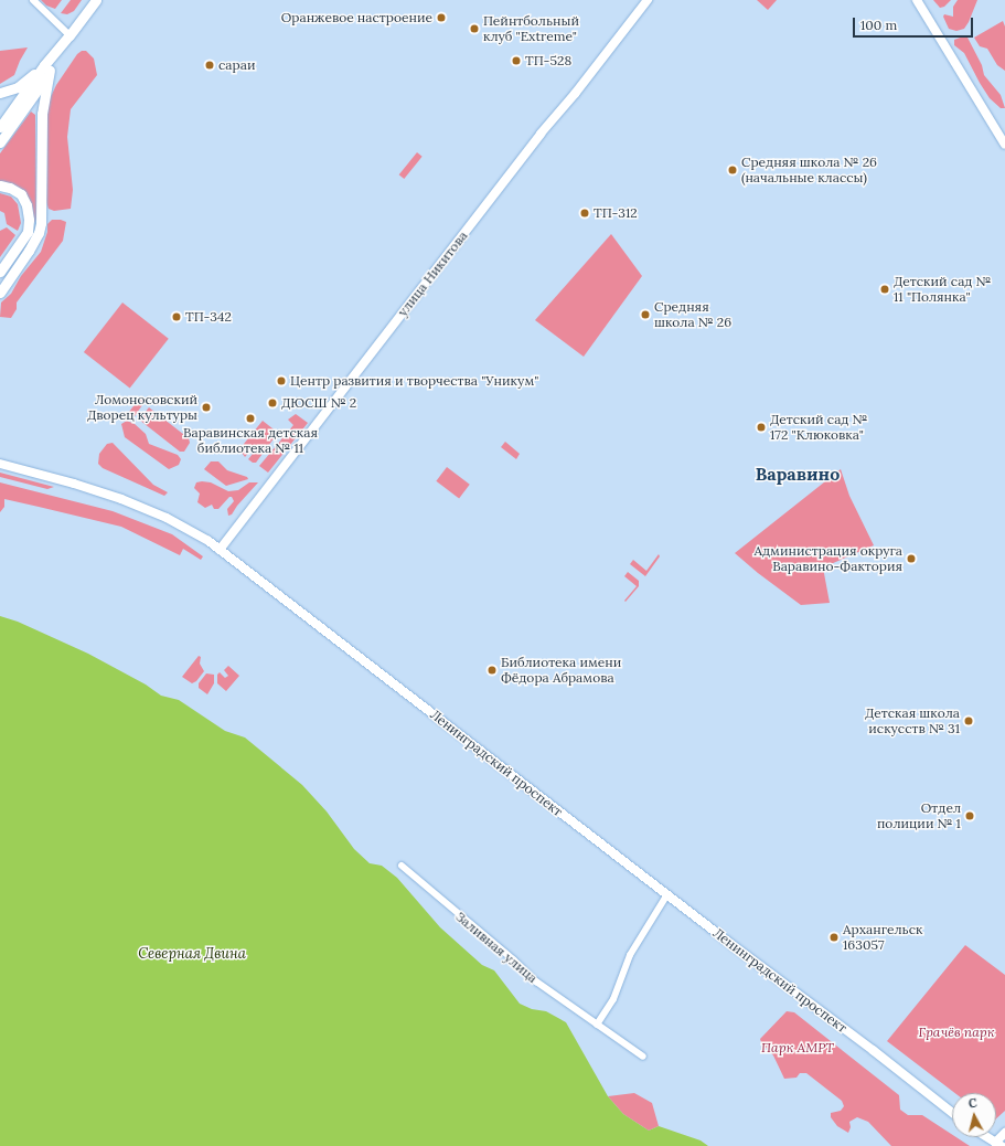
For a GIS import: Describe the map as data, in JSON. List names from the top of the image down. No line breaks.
{"streets":{"main road":["улица Никитова","Ленинградский проспект"],"street":["Заливная улица"]},"crossings":[["улица Никитова","Ленинградский проспект"]],"districts":["Варавино"],"water":["Северная Двина"],"parks":["Грачёв парк","Парк АМРТ"],"places":["Оранжевое настроение","Пейнтбольный клуб \"Extreme\"","ТП-528","сараи","Средняя школа № 26 (начальные классы)","ТП-312","Детский сад № 11 \"Полянка\"","Средняя школа № 26","ТП-342","Центр развития и творчества \"Уникум\"","ДЮСШ № 2","Ломоносовский Дворец культуры","Варавинская детская библиотека № 11","Детский сад № 172 \"Клюковка\"","Администрация округа Варавино-Фактория","Библиотека имени Фёдора Абрамова","Детская школа искусств № 31","Отдел полиции № 1","Архангельск 163057"],"scale_bar":"100 m","north":"top"}
